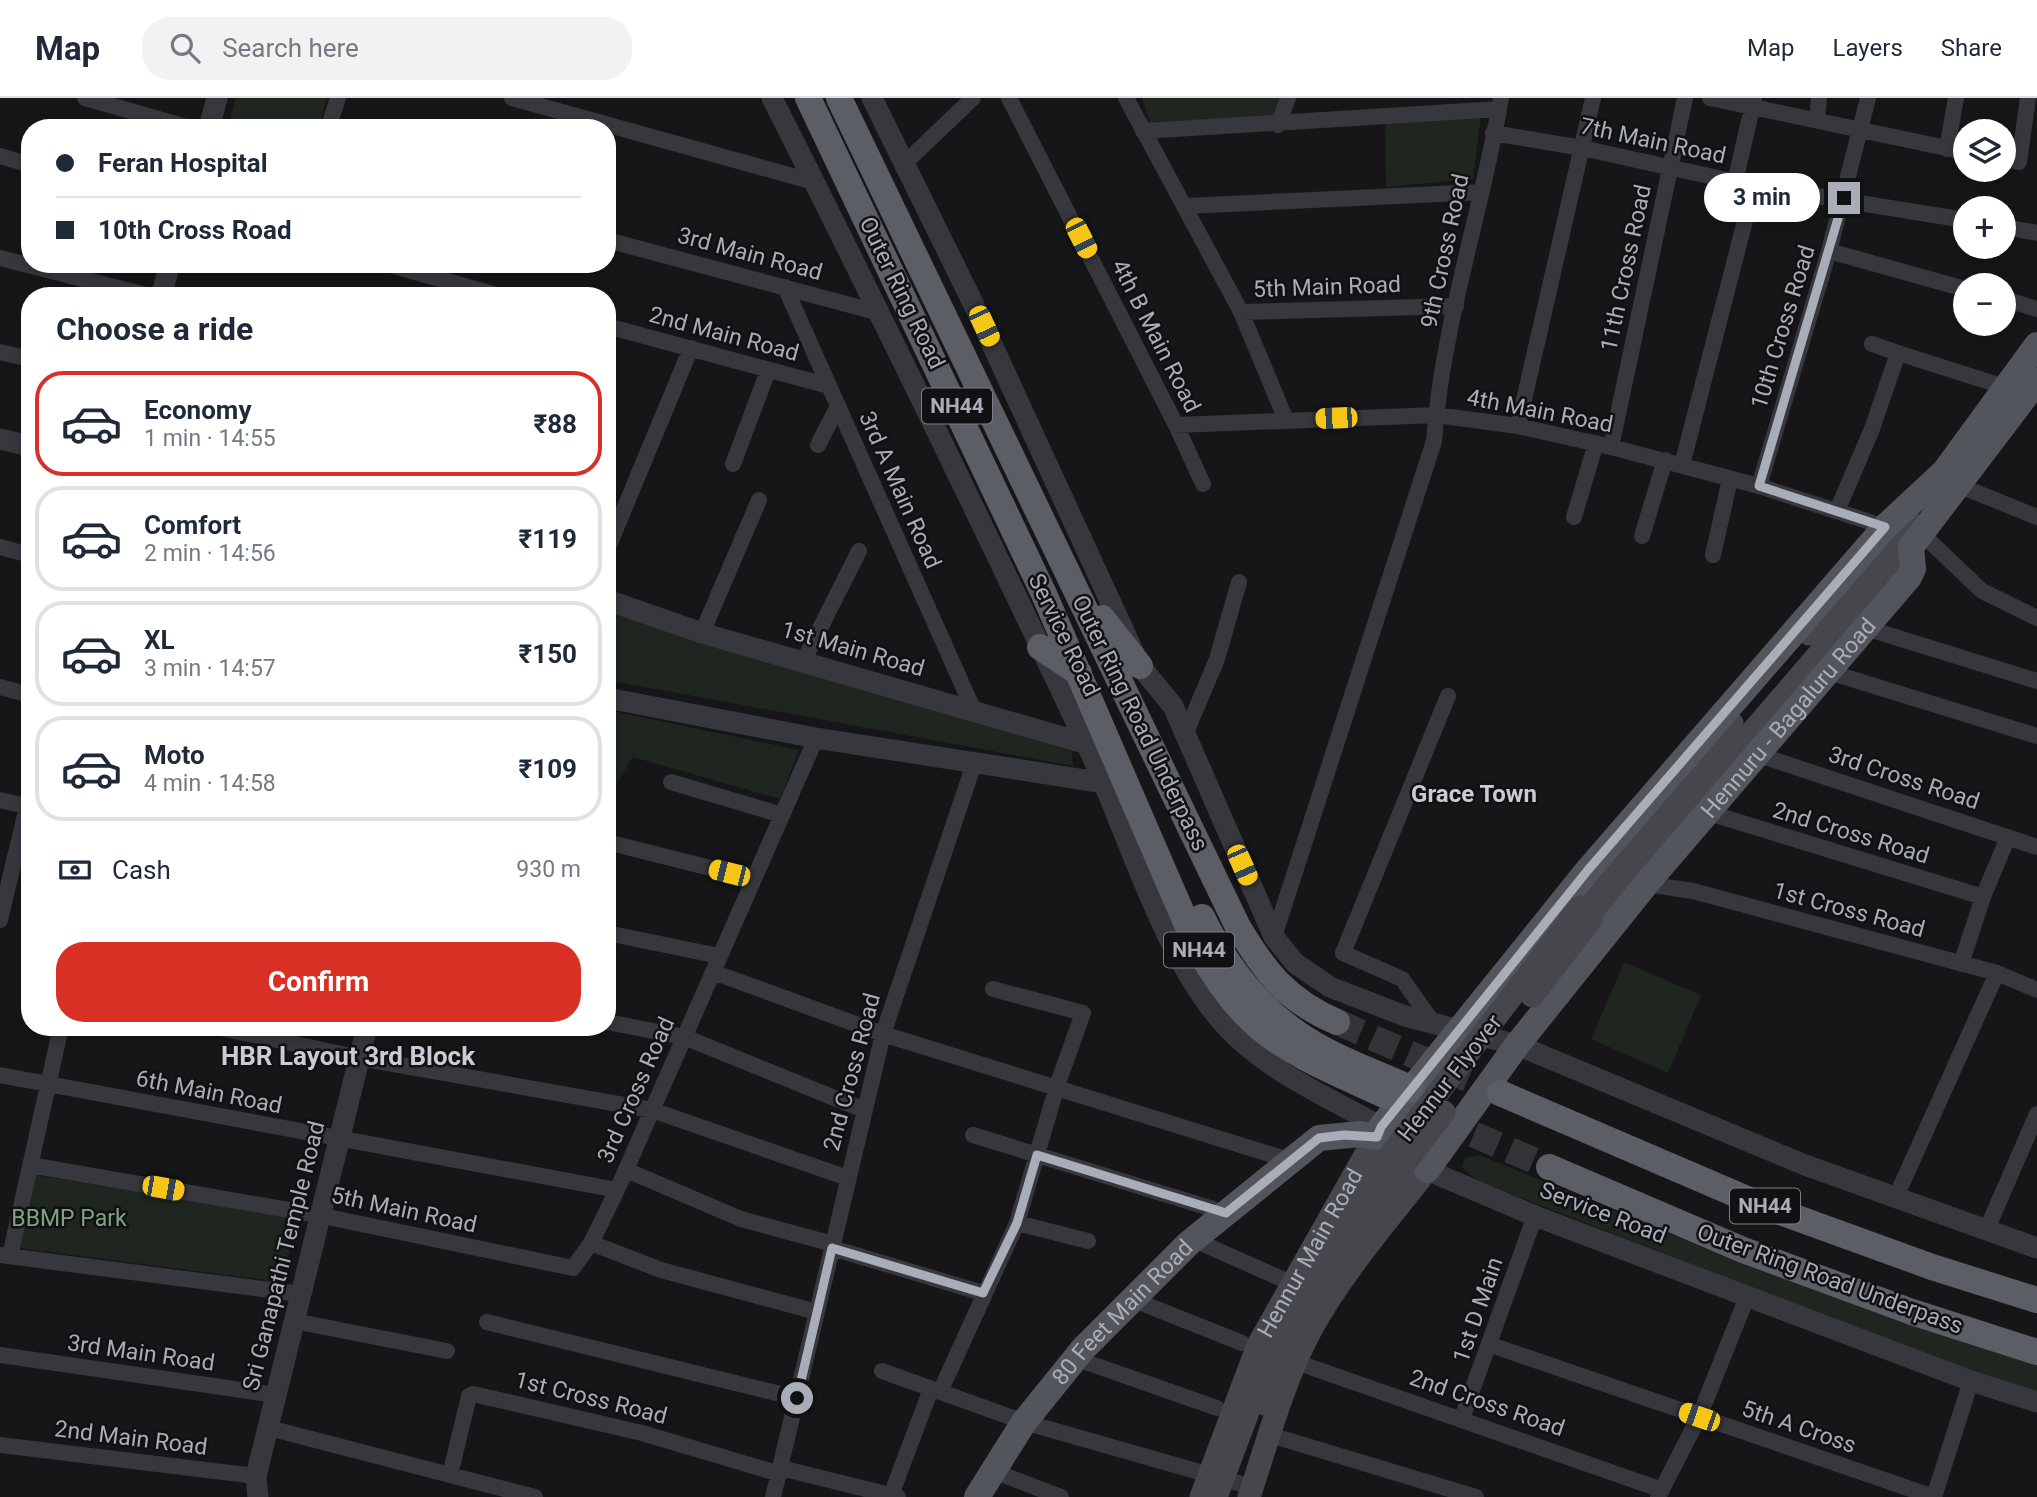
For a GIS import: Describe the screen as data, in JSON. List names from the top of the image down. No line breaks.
{"streets":{"highway":["Outer Ring Road","NH44","Outer Ring Road Underpass"],"main road":["Hennuru - Bagaluru Road","Hennur Flyover","Hennur Main Road","80 Feet Main Road"],"street":["7th Main Road","9th Cross Road","3rd Main Road","11th Cross Road","5th Main Road","10th Cross Road","2nd Main Road","4th B Main Road","4th Main Road","3rd A Main Road","Service Road","1st Main Road","3rd Cross Road","2nd Cross Road","1st Cross Road","6th Main Road","Sri Ganapathi Temple Road","1st D Main","5th A Cross"]},"crossings":[["7th Main Road","9th Cross Road"],["7th Main Road","11th Cross Road"],["7th Main Road","10th Cross Road"],["9th Cross Road","5th Main Road"],["9th Cross Road","4th Main Road"],["3rd Main Road","3rd A Main Road"],["3rd Main Road","Service Road"],["3rd Main Road","Sri Ganapathi Temple Road"],["11th Cross Road","4th Main Road"],["5th Main Road","3rd Cross Road"],["5th Main Road","Sri Ganapathi Temple Road"],["Outer Ring Road","Outer Ring Road Underpass"],["10th Cross Road","4th Main Road"],["2nd Main Road","3rd A Main Road"],["2nd Main Road","Sri Ganapathi Temple Road"],["4th B Main Road","4th Main Road"],["3rd A Main Road","1st Main Road"],["Service Road","1st Main Road"],["Service Road","Hennur Main Road"],["Service Road","1st D Main"],["Service Road","80 Feet Main Road"],["Hennuru - Bagaluru Road","3rd Cross Road"],["Hennuru - Bagaluru Road","2nd Cross Road"],["Hennuru - Bagaluru Road","1st Cross Road"],["Hennuru - Bagaluru Road","Hennur Flyover"],["Hennuru - Bagaluru Road","Hennur Main Road"],["3rd Cross Road","6th Main Road"],["2nd Cross Road","1st Cross Road"],["2nd Cross Road","Hennur Main Road"],["2nd Cross Road","1st D Main"],["Hennur Flyover","Hennur Main Road"],["6th Main Road","Sri Ganapathi Temple Road"],["Hennur Main Road","80 Feet Main Road"],["1st D Main","5th A Cross"]],"districts":["Grace Town","HBR Layout 3rd Block"],"parks":["BBMP Park"],"page":{"header":"Map","search":"Search here","nav":["Map","Layers","Share"],"map_buttons":["+","−"],"banner":["Feran Hospital","10th Cross Road"],"bubble":"3 min","heading":"Choose a ride","list":[{"name":"Economy","note":"1 min · 14:55","value":"₹88"},{"name":"Comfort","note":"2 min · 14:56","value":"₹119"},{"name":"XL","note":"3 min · 14:57","value":"₹150"},{"name":"Moto","note":"4 min · 14:58","value":"₹109"}],"pay":["Cash","930 m"],"buttons":"Confirm"}}
